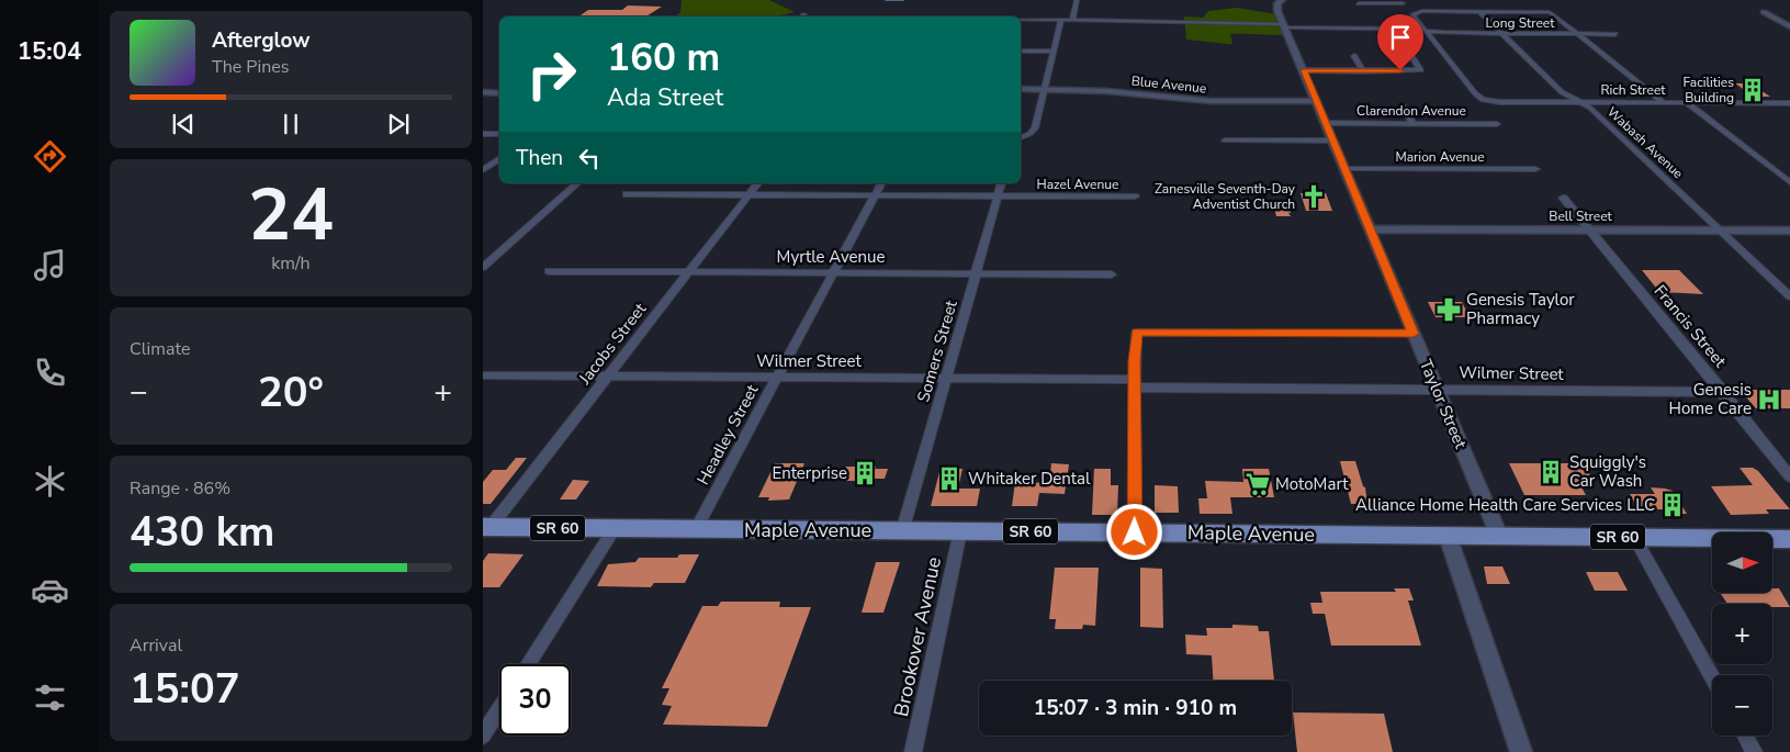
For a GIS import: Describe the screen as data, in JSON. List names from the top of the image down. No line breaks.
{"streets":{"main road":["SR 60","Maple Avenue"],"street":["Long Street","Blue Avenue","Rich Street","Clarendon Avenue","Wabash Avenue","Marion Avenue","Hazel Avenue","Bell Street","Myrtle Avenue","Francis Street","Jacobs Street","Somers Street","Wilmer Street","Taylor Street","Headley Street","Brookover Avenue"]},"crossings":[["Long Street","Rich Street"],["Long Street","Wabash Avenue"],["Long Street","Taylor Street"],["Blue Avenue","Taylor Street"],["Rich Street","Wabash Avenue"],["Clarendon Avenue","Taylor Street"],["Wabash Avenue","Bell Street"],["Marion Avenue","Taylor Street"],["Hazel Avenue","Jacobs Street"],["Hazel Avenue","Somers Street"],["Hazel Avenue","Headley Street"],["Bell Street","Francis Street"],["Bell Street","Taylor Street"],["Myrtle Avenue","Jacobs Street"],["Myrtle Avenue","Somers Street"],["Myrtle Avenue","Headley Street"],["Francis Street","Wilmer Street"],["Jacobs Street","Wilmer Street"],["Jacobs Street","Maple Avenue"],["Somers Street","Wilmer Street"],["Somers Street","Maple Avenue"],["Wilmer Street","Taylor Street"],["Wilmer Street","Headley Street"],["Taylor Street","Maple Avenue"],["Headley Street","Maple Avenue"],["Maple Avenue","Brookover Avenue"]],"places":{"building":["Facilities Building","Squiggly's Car Wash","Enterprise","Whitaker Dental","Alliance Home Health Care Services LLC"],"church":["Zanesville Seventh-Day Adventist Church"],"pharmacy":["Genesis Taylor Pharmacy"],"hospital":["Genesis Home Care"],"supermarket":["MotoMart"]},"north":"right","page":{"tabs":"15:04","turn":["160 m","Ada Street"],"song":["Afterglow","The Pines"],"then":"Then","tile":[["24","km/h"],"Climate",["Range · 86%","430 km"],["Arrival","15:07"]],"heat":["−","20°","+"],"map_buttons":["+","−"],"limit":"30","trip":"15:07 · 3 min · 910 m"}}
